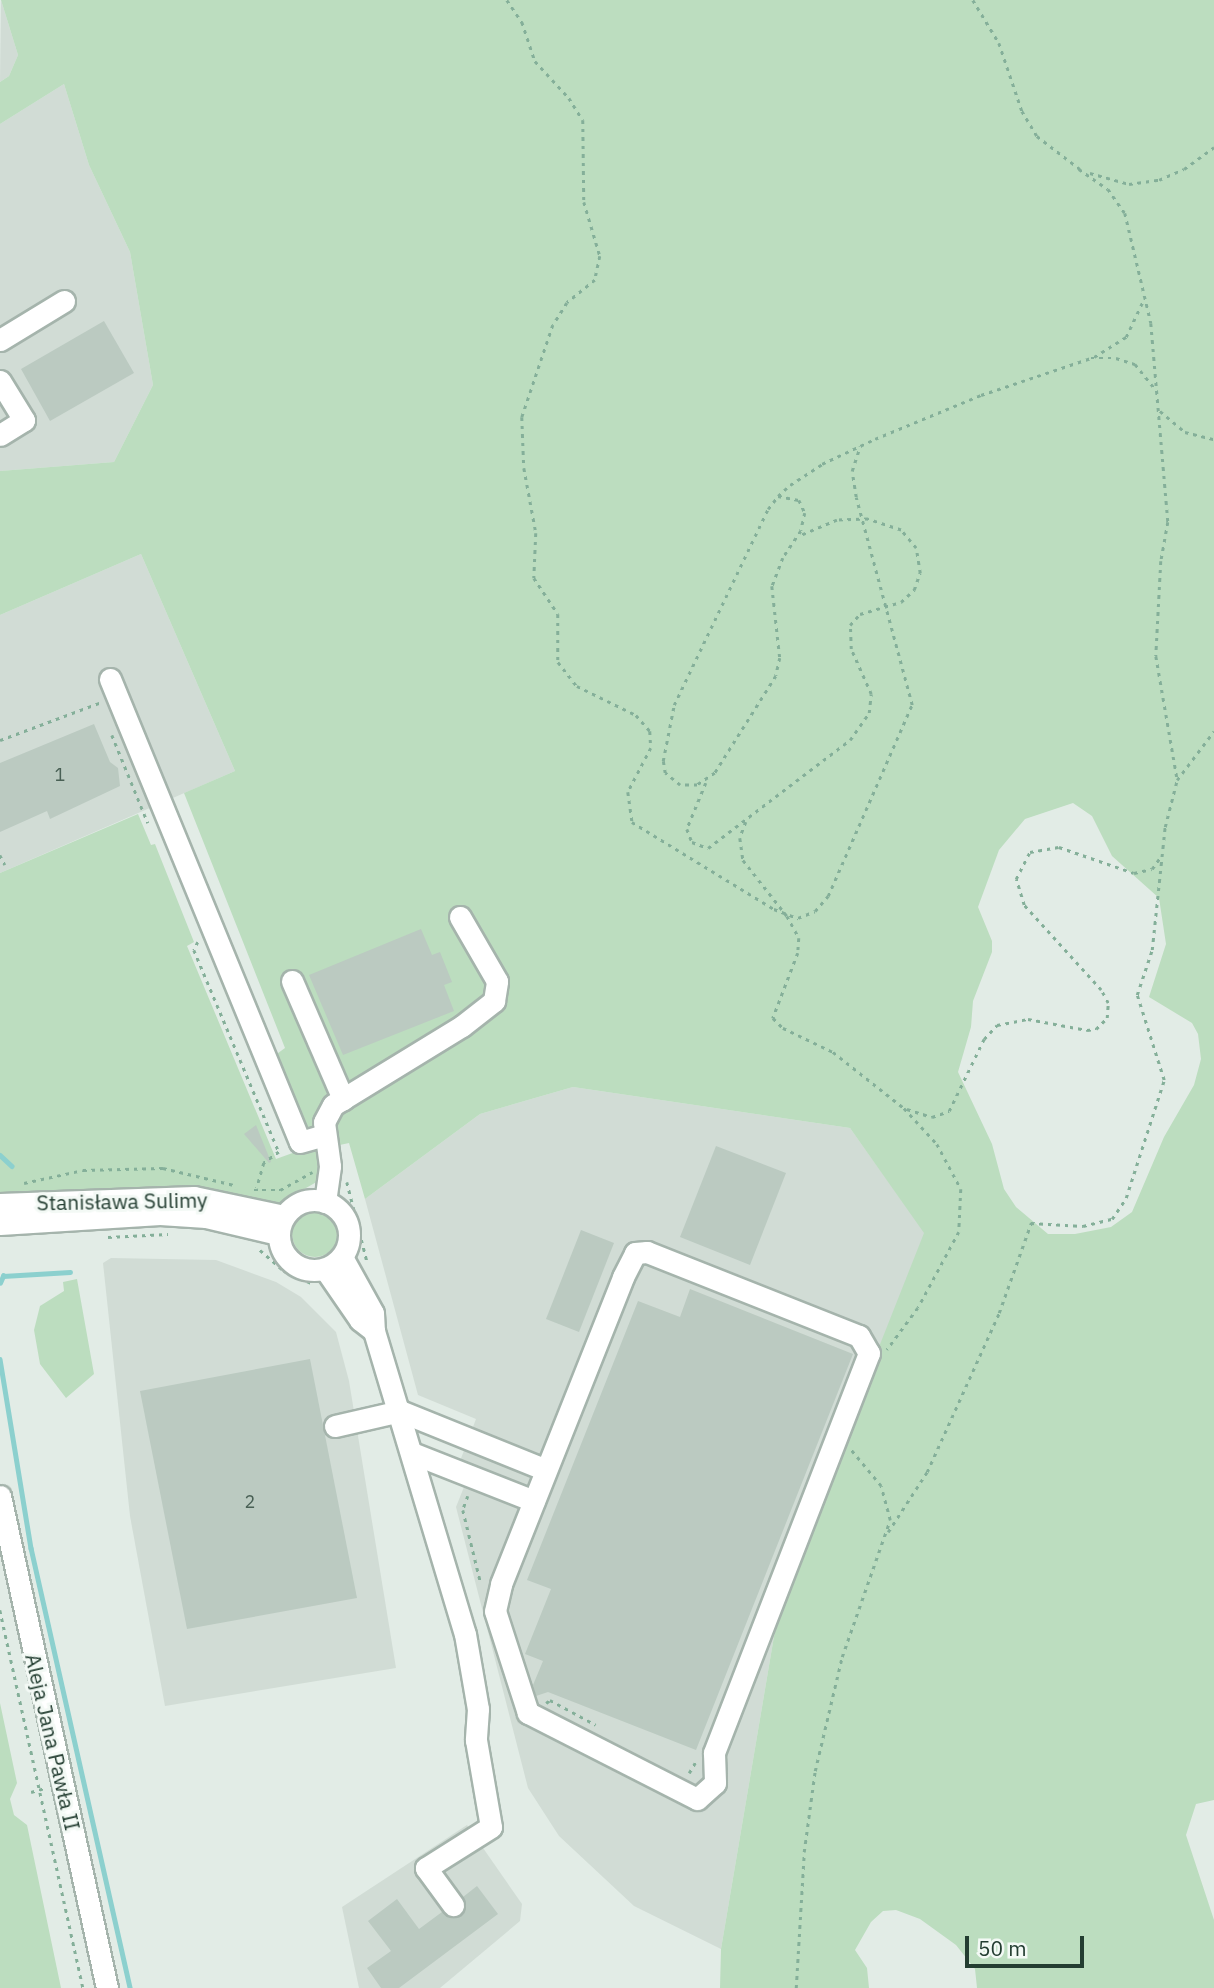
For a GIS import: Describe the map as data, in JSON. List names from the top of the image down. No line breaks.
{"streets":{"street":["Stanisława Sulimy","Aleja Jana Pawła II"]},"house_numbers":["1","2"],"scale_bar":"50 m"}
